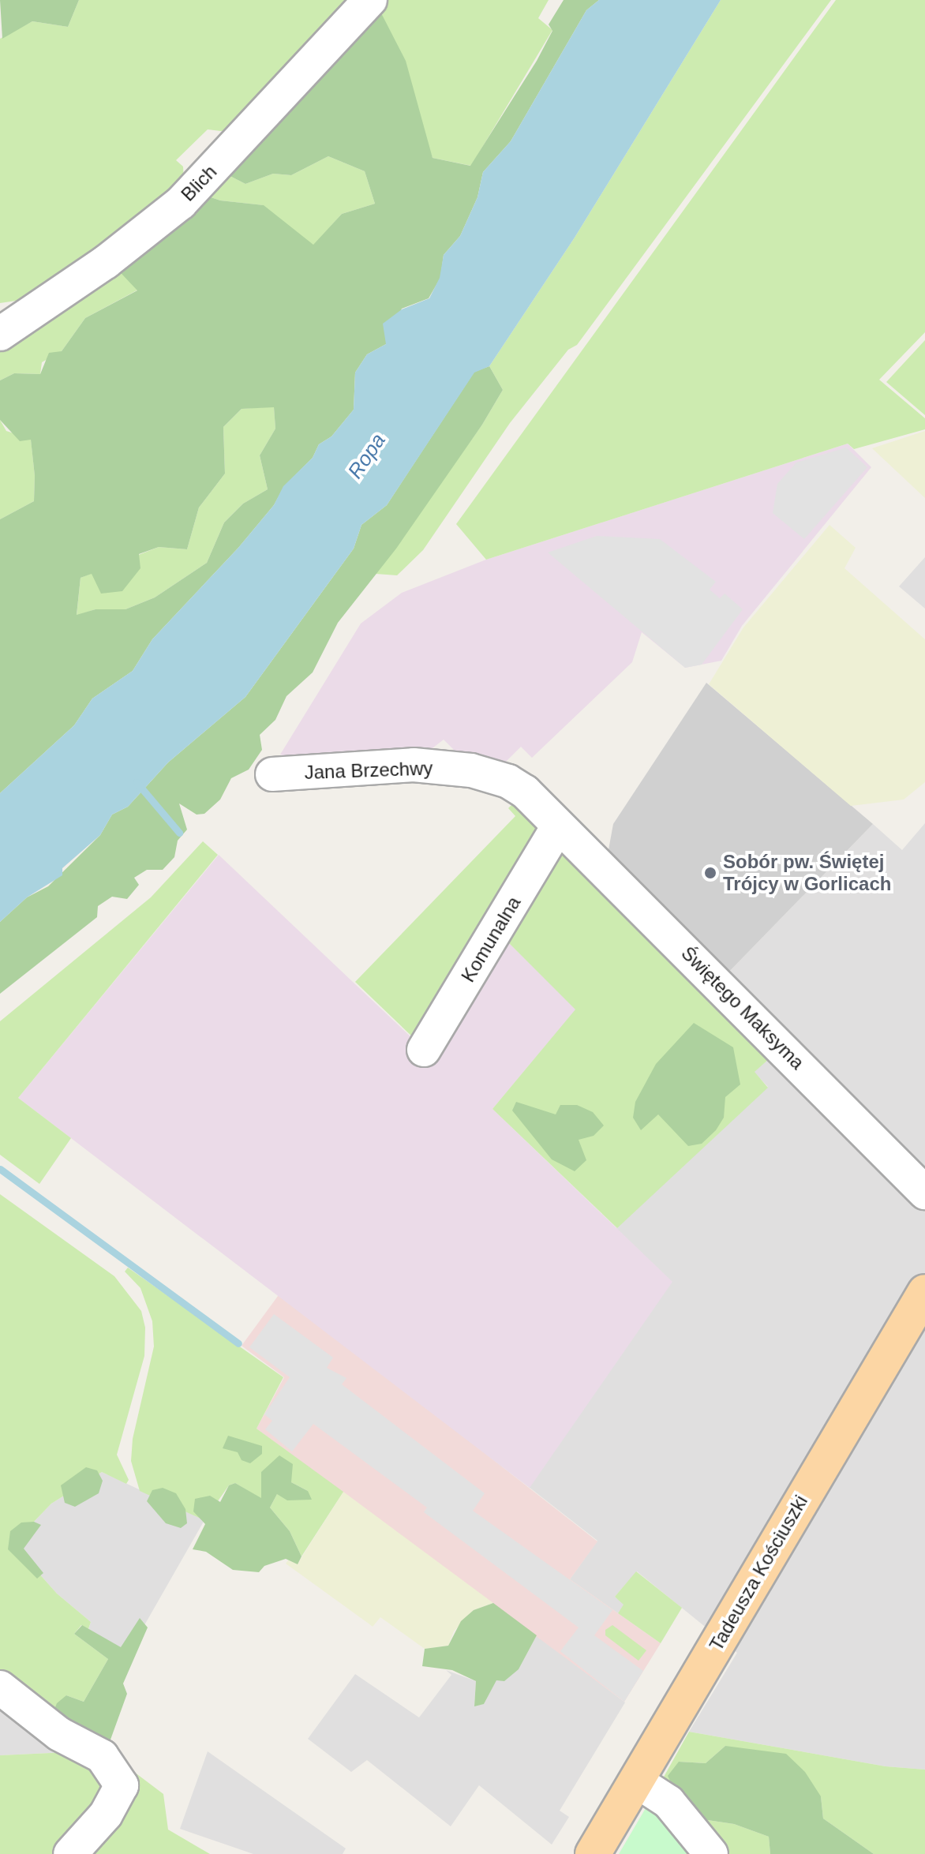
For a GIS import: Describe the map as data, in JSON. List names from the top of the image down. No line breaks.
{"streets":{"main road":["Tadeusza Kościuszki"],"street":["Blich","Jana Brzechwy","Komunalna","Świętego Maksyma"]},"crossings":[["Jana Brzechwy","Komunalna"],["Jana Brzechwy","Świętego Maksyma"],["Komunalna","Świętego Maksyma"]],"water":["Ropa"],"places":["Sobór pw. Świętej Trójcy w Gorlicach"]}
